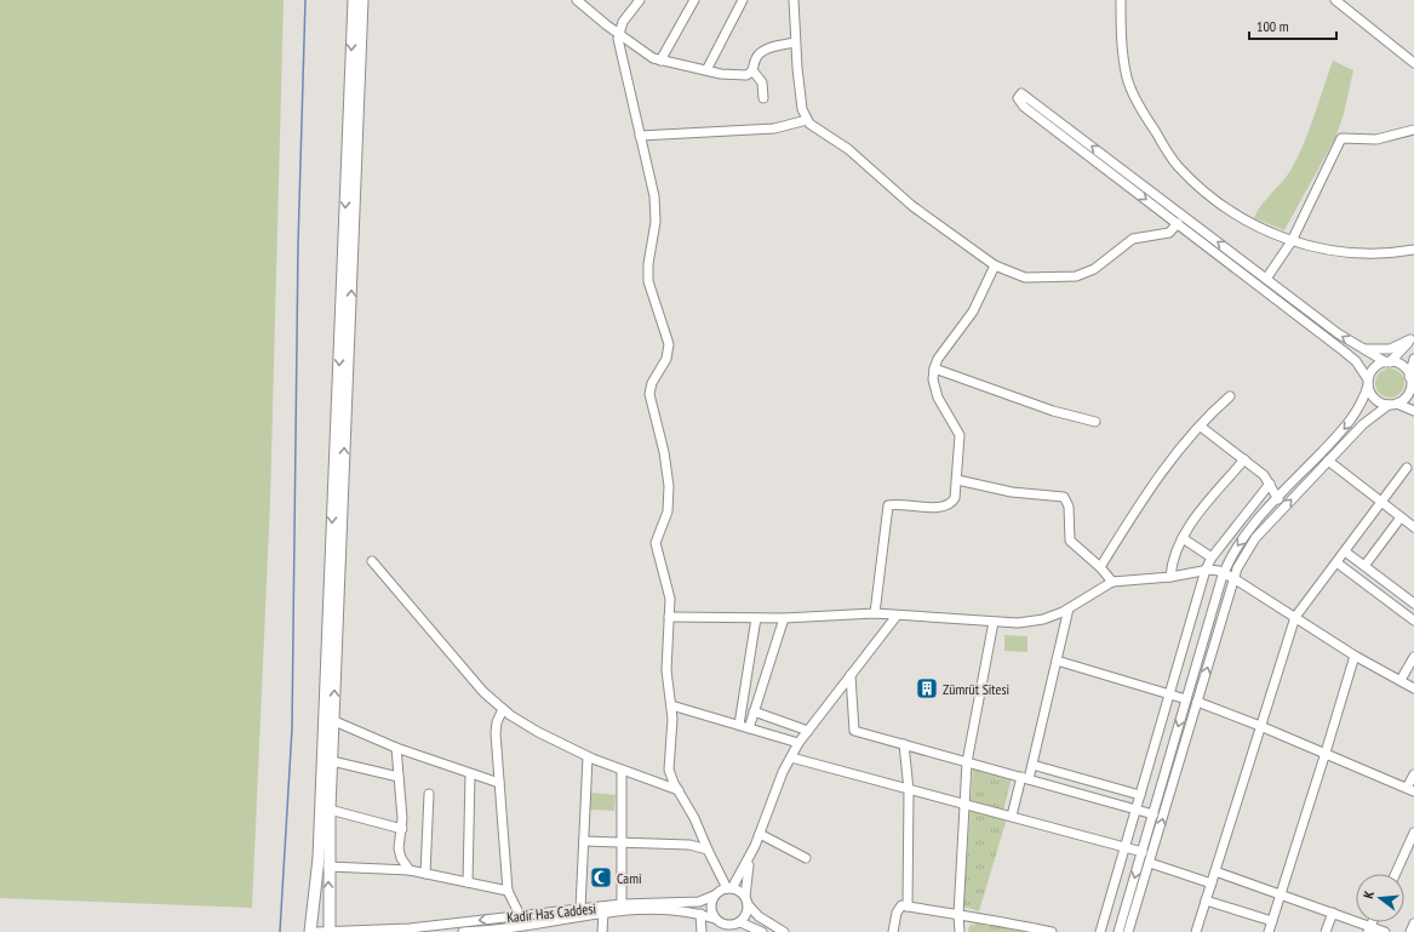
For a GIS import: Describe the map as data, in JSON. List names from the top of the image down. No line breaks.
{"streets":{"street":["Kadir Has Caddesi"]},"places":{"building":["Zümrüt Sitesi"],"mosque":["Cami"]},"scale_bar":"100 m","north":"left"}
